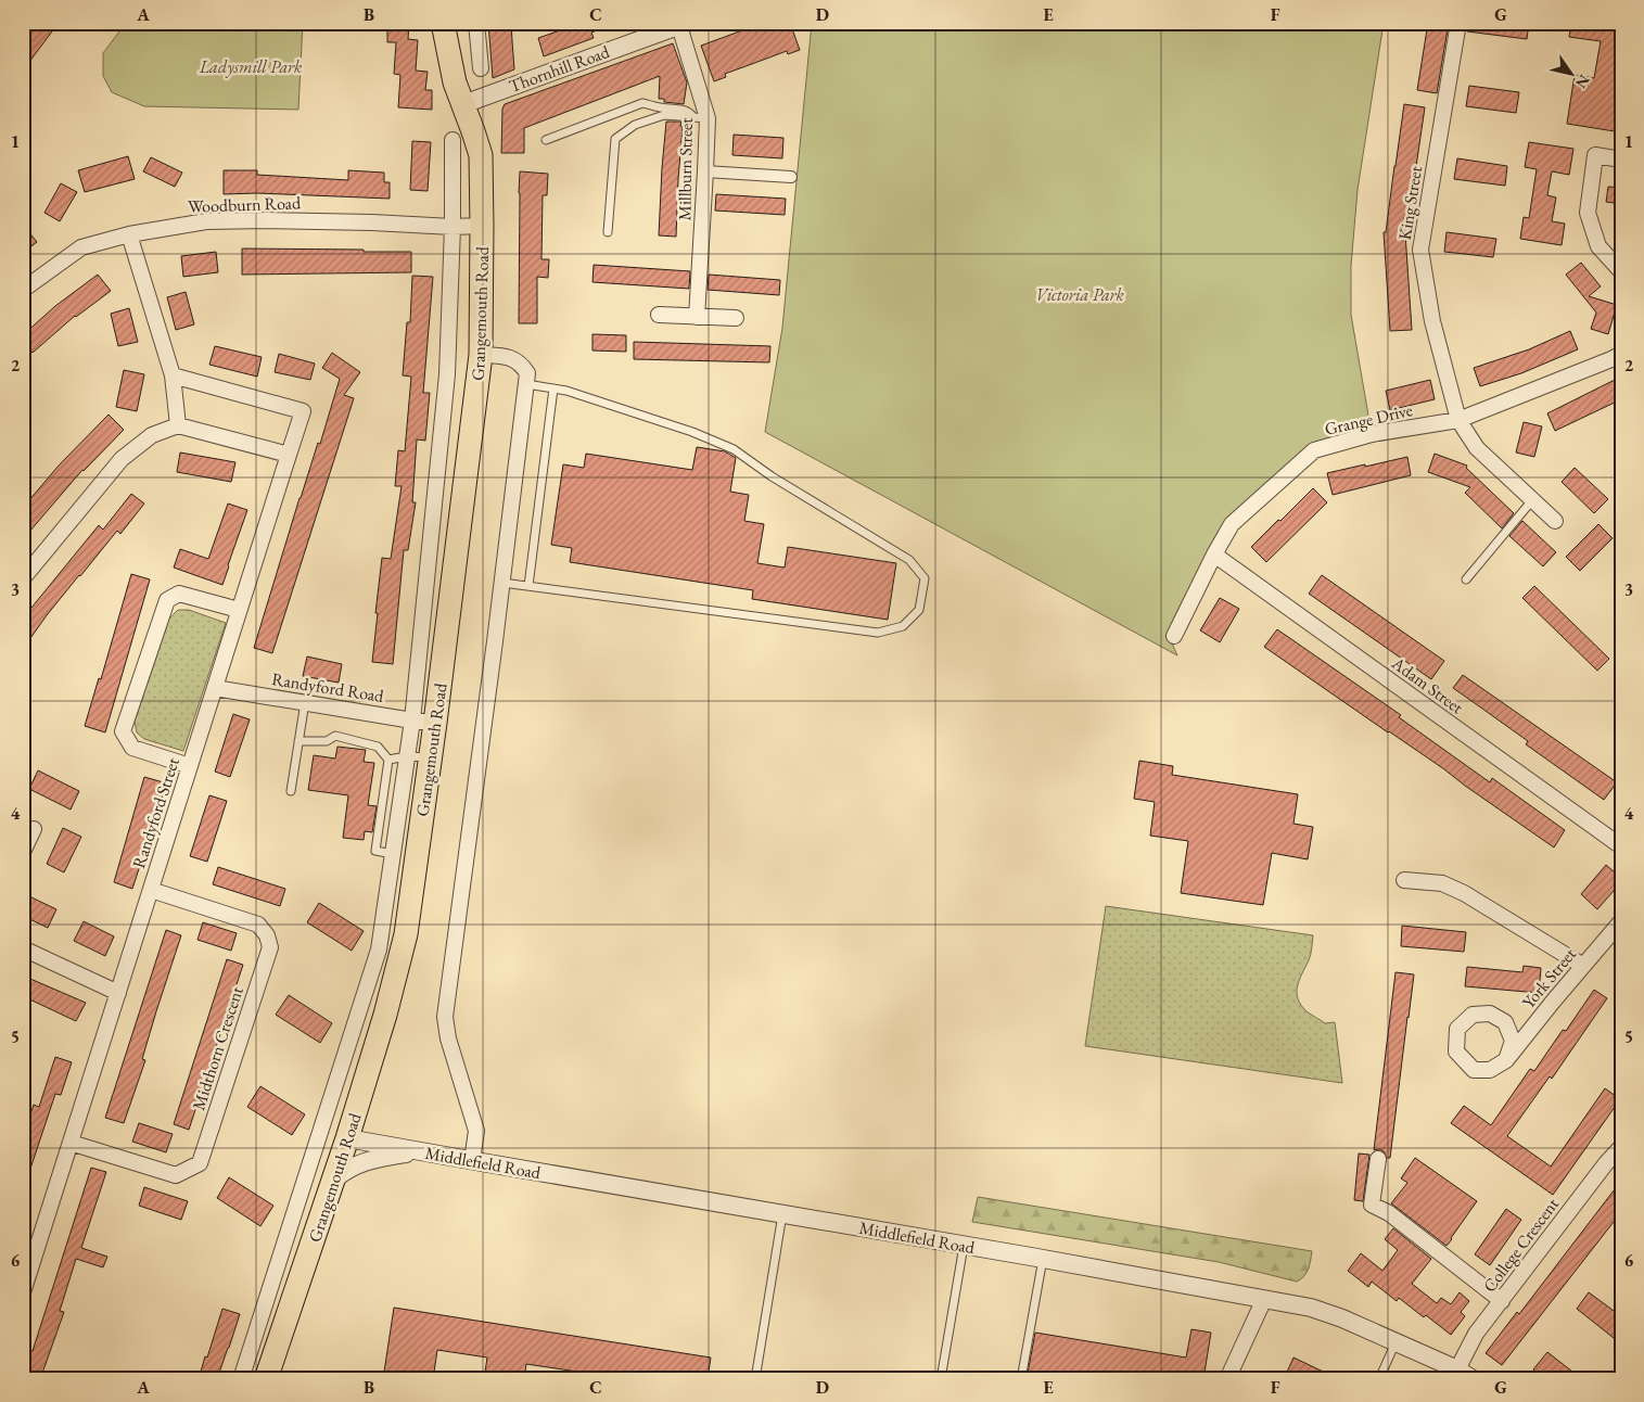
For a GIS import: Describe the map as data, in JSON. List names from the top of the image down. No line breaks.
{"streets":{"main road":["Grangemouth Road"],"street":["Thornhill Road","Millburn Street","King Street","Woodburn Road","Grange Drive","Adam Street","Randyford Road","Randyford Street","York Street","Midthorn Crescent","Middlefield Road","College Crescent"]},"crossings":[["Thornhill Road","Millburn Street"],["Thornhill Road","Grangemouth Road"],["King Street","Grange Drive"],["Woodburn Road","Grangemouth Road"],["Grangemouth Road","Randyford Road"],["Grangemouth Road","Middlefield Road"],["Grange Drive","Adam Street"],["Randyford Road","Randyford Street"],["Randyford Street","Midthorn Crescent"],["Middlefield Road","College Crescent"]],"parks":["Ladysmill Park","Victoria Park"],"north":"bottom right","grid":{"columns":["A","B","C","D","E","F","G"],"rows":["1","2","3","4","5","6"]}}
